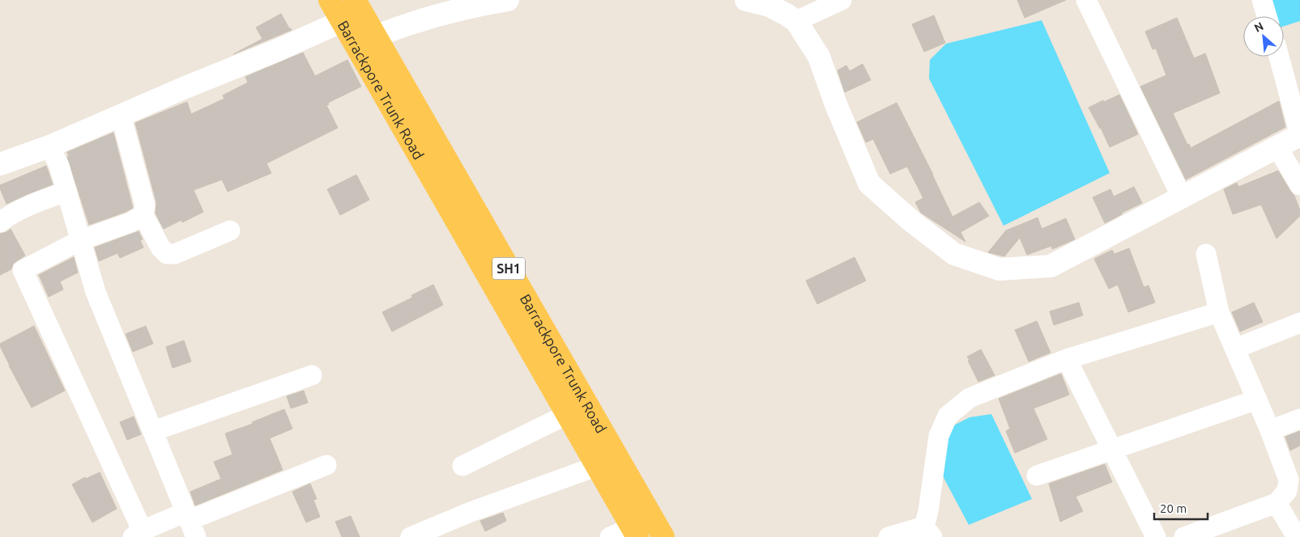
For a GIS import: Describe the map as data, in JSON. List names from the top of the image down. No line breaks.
{"streets":{"main road":["Barrackpore Trunk Road","SH1"]},"scale_bar":"20 m","north":"top left"}
